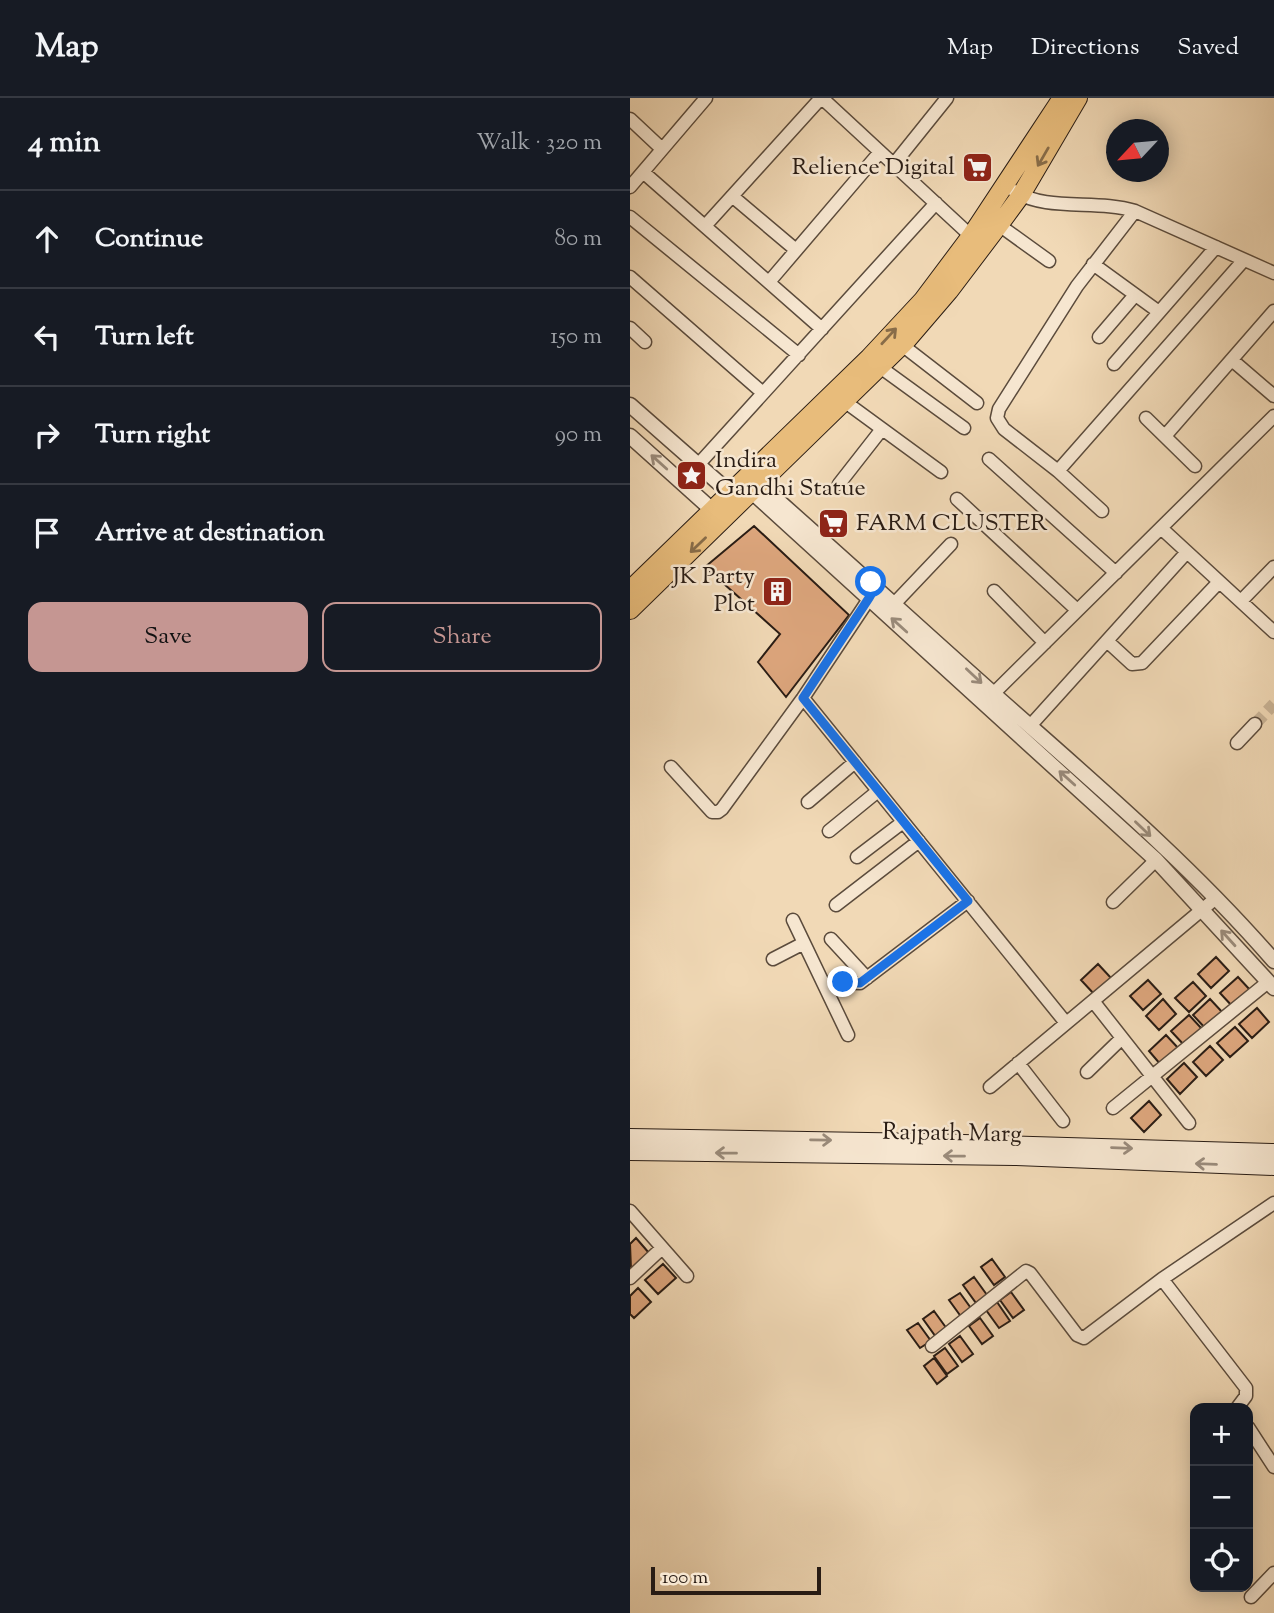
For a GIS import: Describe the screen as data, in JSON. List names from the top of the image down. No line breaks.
{"streets":{"main road":["Rajpath Marg"]},"places":{"supermarket":["Relience Digital","FARM CLUSTER"],"place":["Indira Gandhi Statue"],"building":["JK Party Plot"]},"scale_bar":"100 m","north":"bottom left","page":{"header":"Map","nav":["Map","Directions","Saved"],"heading":["4 min","Walk · 320 m"],"list":[["Continue","80 m"],["Turn left","150 m"],["Turn right","90 m"],"Arrive at destination"],"buttons":["Save","Share"],"map_buttons":["+","−"],"scale":"100 m"}}
